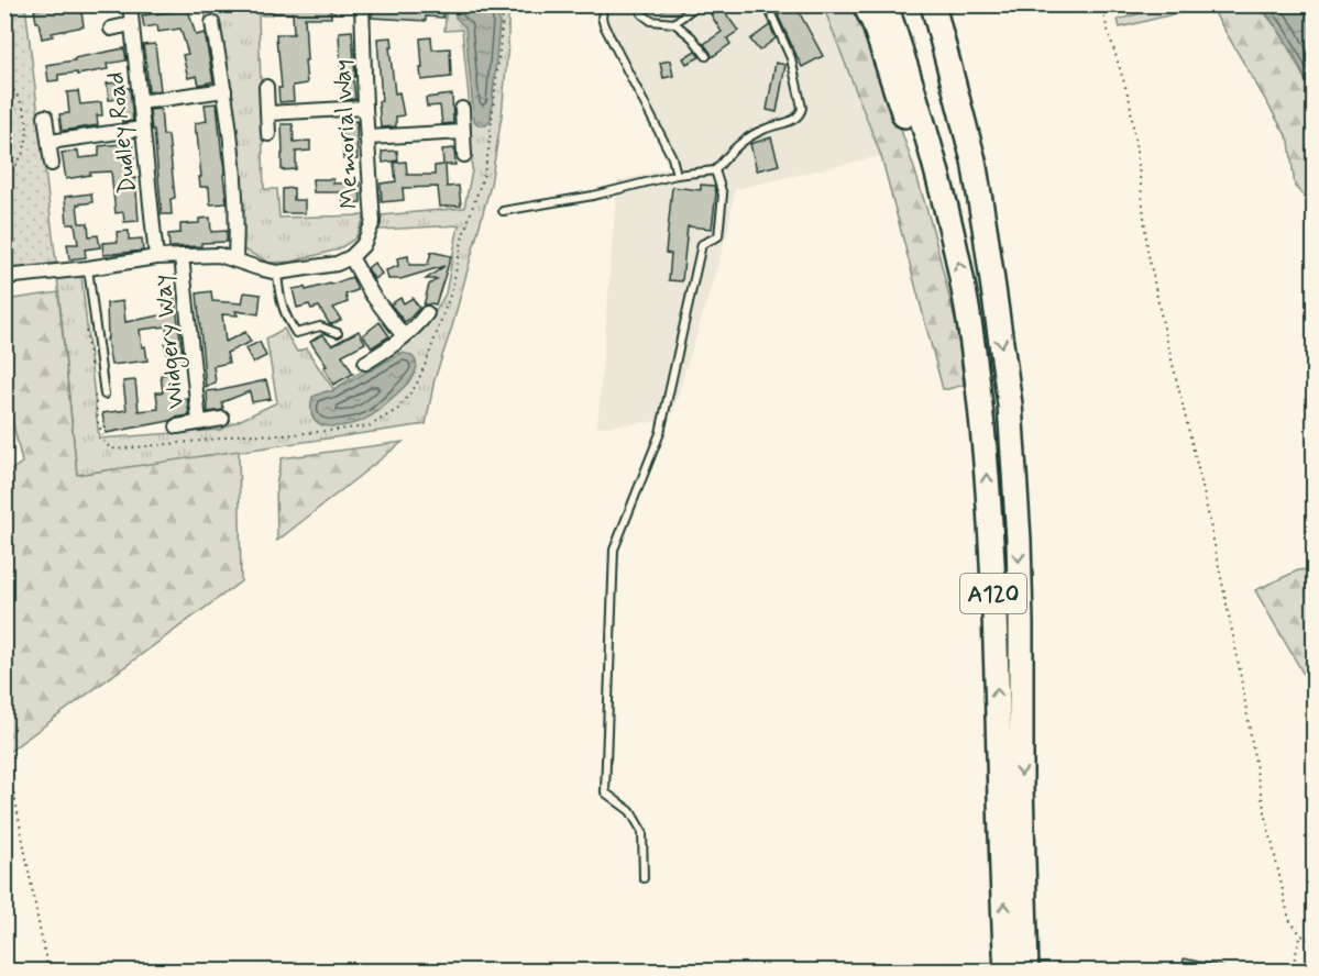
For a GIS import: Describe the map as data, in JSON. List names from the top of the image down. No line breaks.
{"streets":{"highway":["A120"],"street":["Dudley Road","Memorial Way","Widgery Way"]}}
